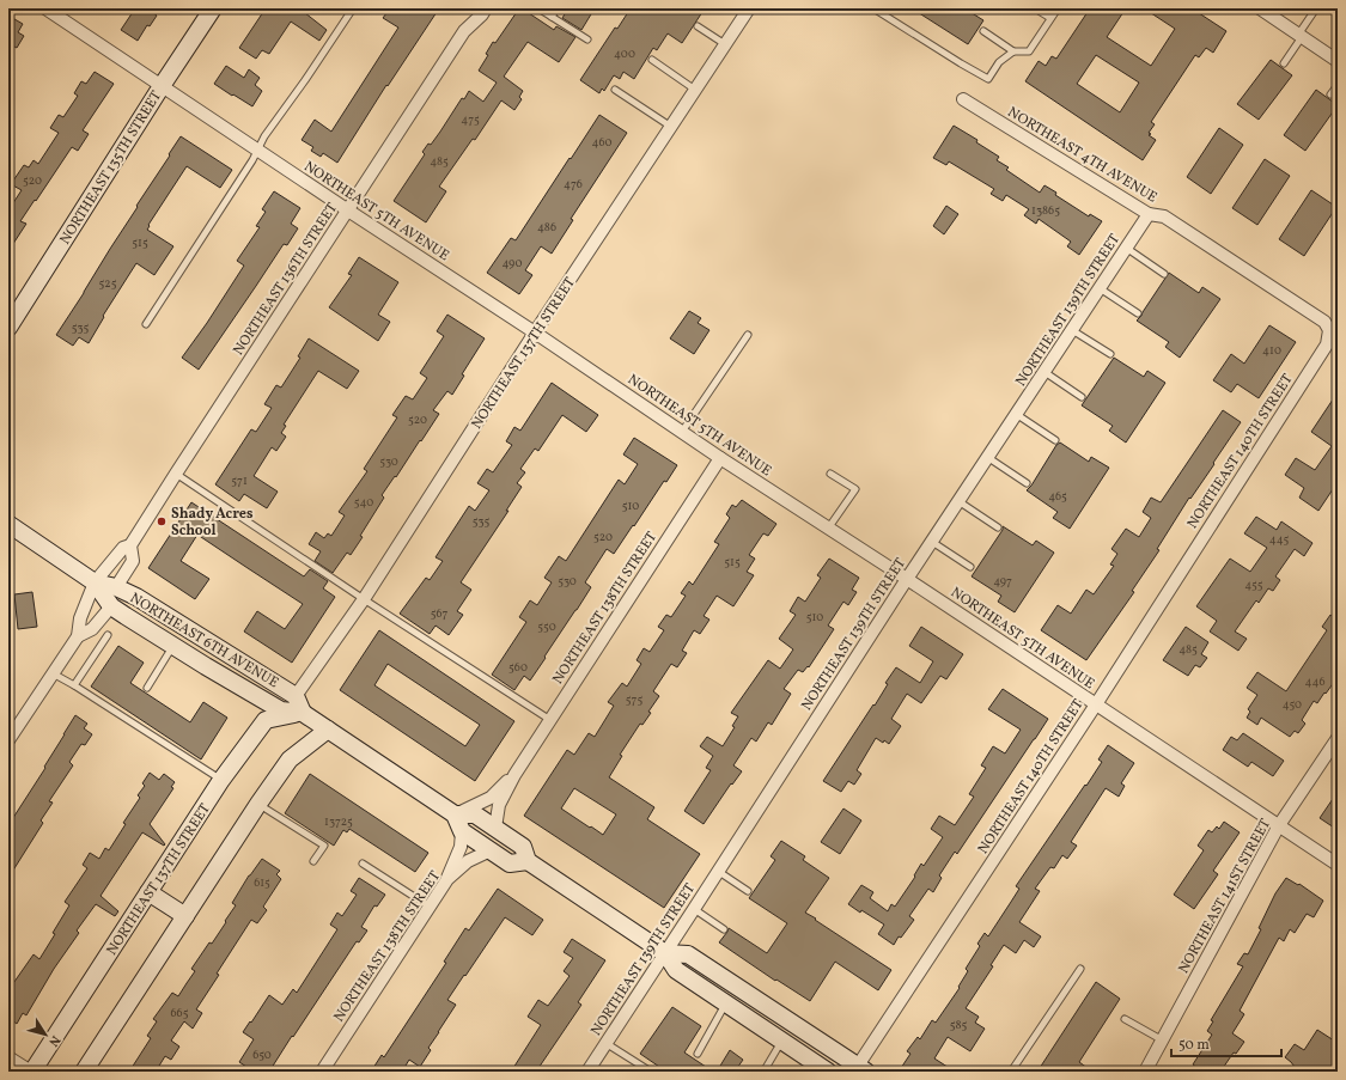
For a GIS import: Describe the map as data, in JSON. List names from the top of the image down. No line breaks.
{"streets":{"main road":["NORTHEAST 135TH STREET","NORTHEAST 137TH STREET","NORTHEAST 6TH AVENUE"],"street":["NORTHEAST 4TH AVENUE","NORTHEAST 5TH AVENUE","NORTHEAST 136TH STREET","NORTHEAST 139TH STREET","NORTHEAST 140TH STREET","NORTHEAST 138TH STREET","NORTHEAST 141ST STREET"]},"crossings":[["NORTHEAST 4TH AVENUE","NORTHEAST 139TH STREET"],["NORTHEAST 4TH AVENUE","NORTHEAST 140TH STREET"],["NORTHEAST 135TH STREET","NORTHEAST 5TH AVENUE"],["NORTHEAST 5TH AVENUE","NORTHEAST 136TH STREET"],["NORTHEAST 5TH AVENUE","NORTHEAST 139TH STREET"],["NORTHEAST 5TH AVENUE","NORTHEAST 137TH STREET"],["NORTHEAST 5TH AVENUE","NORTHEAST 140TH STREET"],["NORTHEAST 5TH AVENUE","NORTHEAST 138TH STREET"],["NORTHEAST 5TH AVENUE","NORTHEAST 141ST STREET"],["NORTHEAST 136TH STREET","NORTHEAST 6TH AVENUE"],["NORTHEAST 139TH STREET","NORTHEAST 6TH AVENUE"],["NORTHEAST 137TH STREET","NORTHEAST 6TH AVENUE"],["NORTHEAST 140TH STREET","NORTHEAST 6TH AVENUE"],["NORTHEAST 138TH STREET","NORTHEAST 6TH AVENUE"]],"places":["Shady Acres School"],"house_numbers":["400","475","460","485","520","476","13865","486","515","490","525","535","410","520","530","571","465","540","510","535","520","445","515","530","497","455","567","510","550","485","560","446","575","450","13725","615","665","585","650"],"scale_bar":"50 m","north":"bottom right"}
